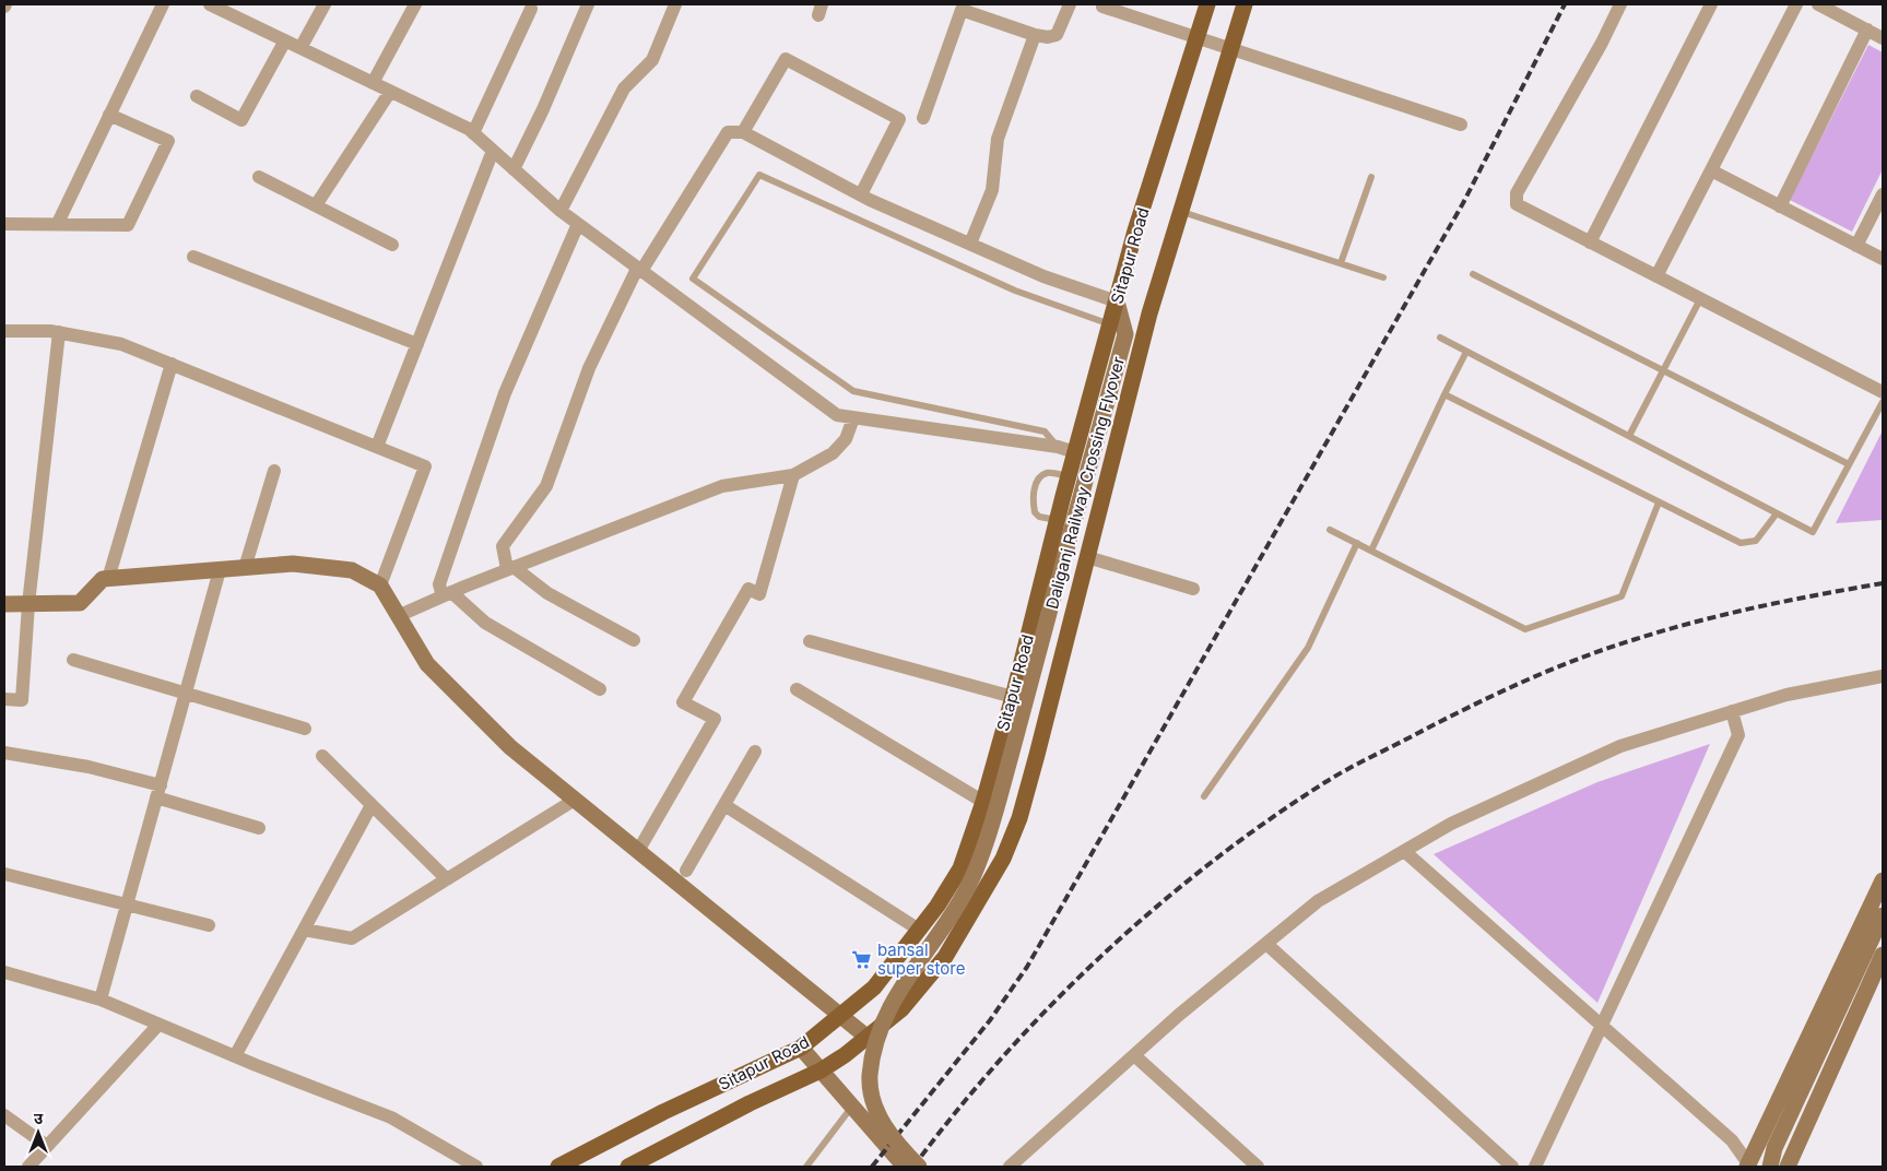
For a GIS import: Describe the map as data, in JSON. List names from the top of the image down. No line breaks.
{"streets":{"main road":["Sitapur Road"],"street":["Daliganj Railway Crossing Flyover"]},"crossings":[["Sitapur Road","Daliganj Railway Crossing Flyover"]],"places":{"supermarket":["bansal super store"]},"north":"top"}
